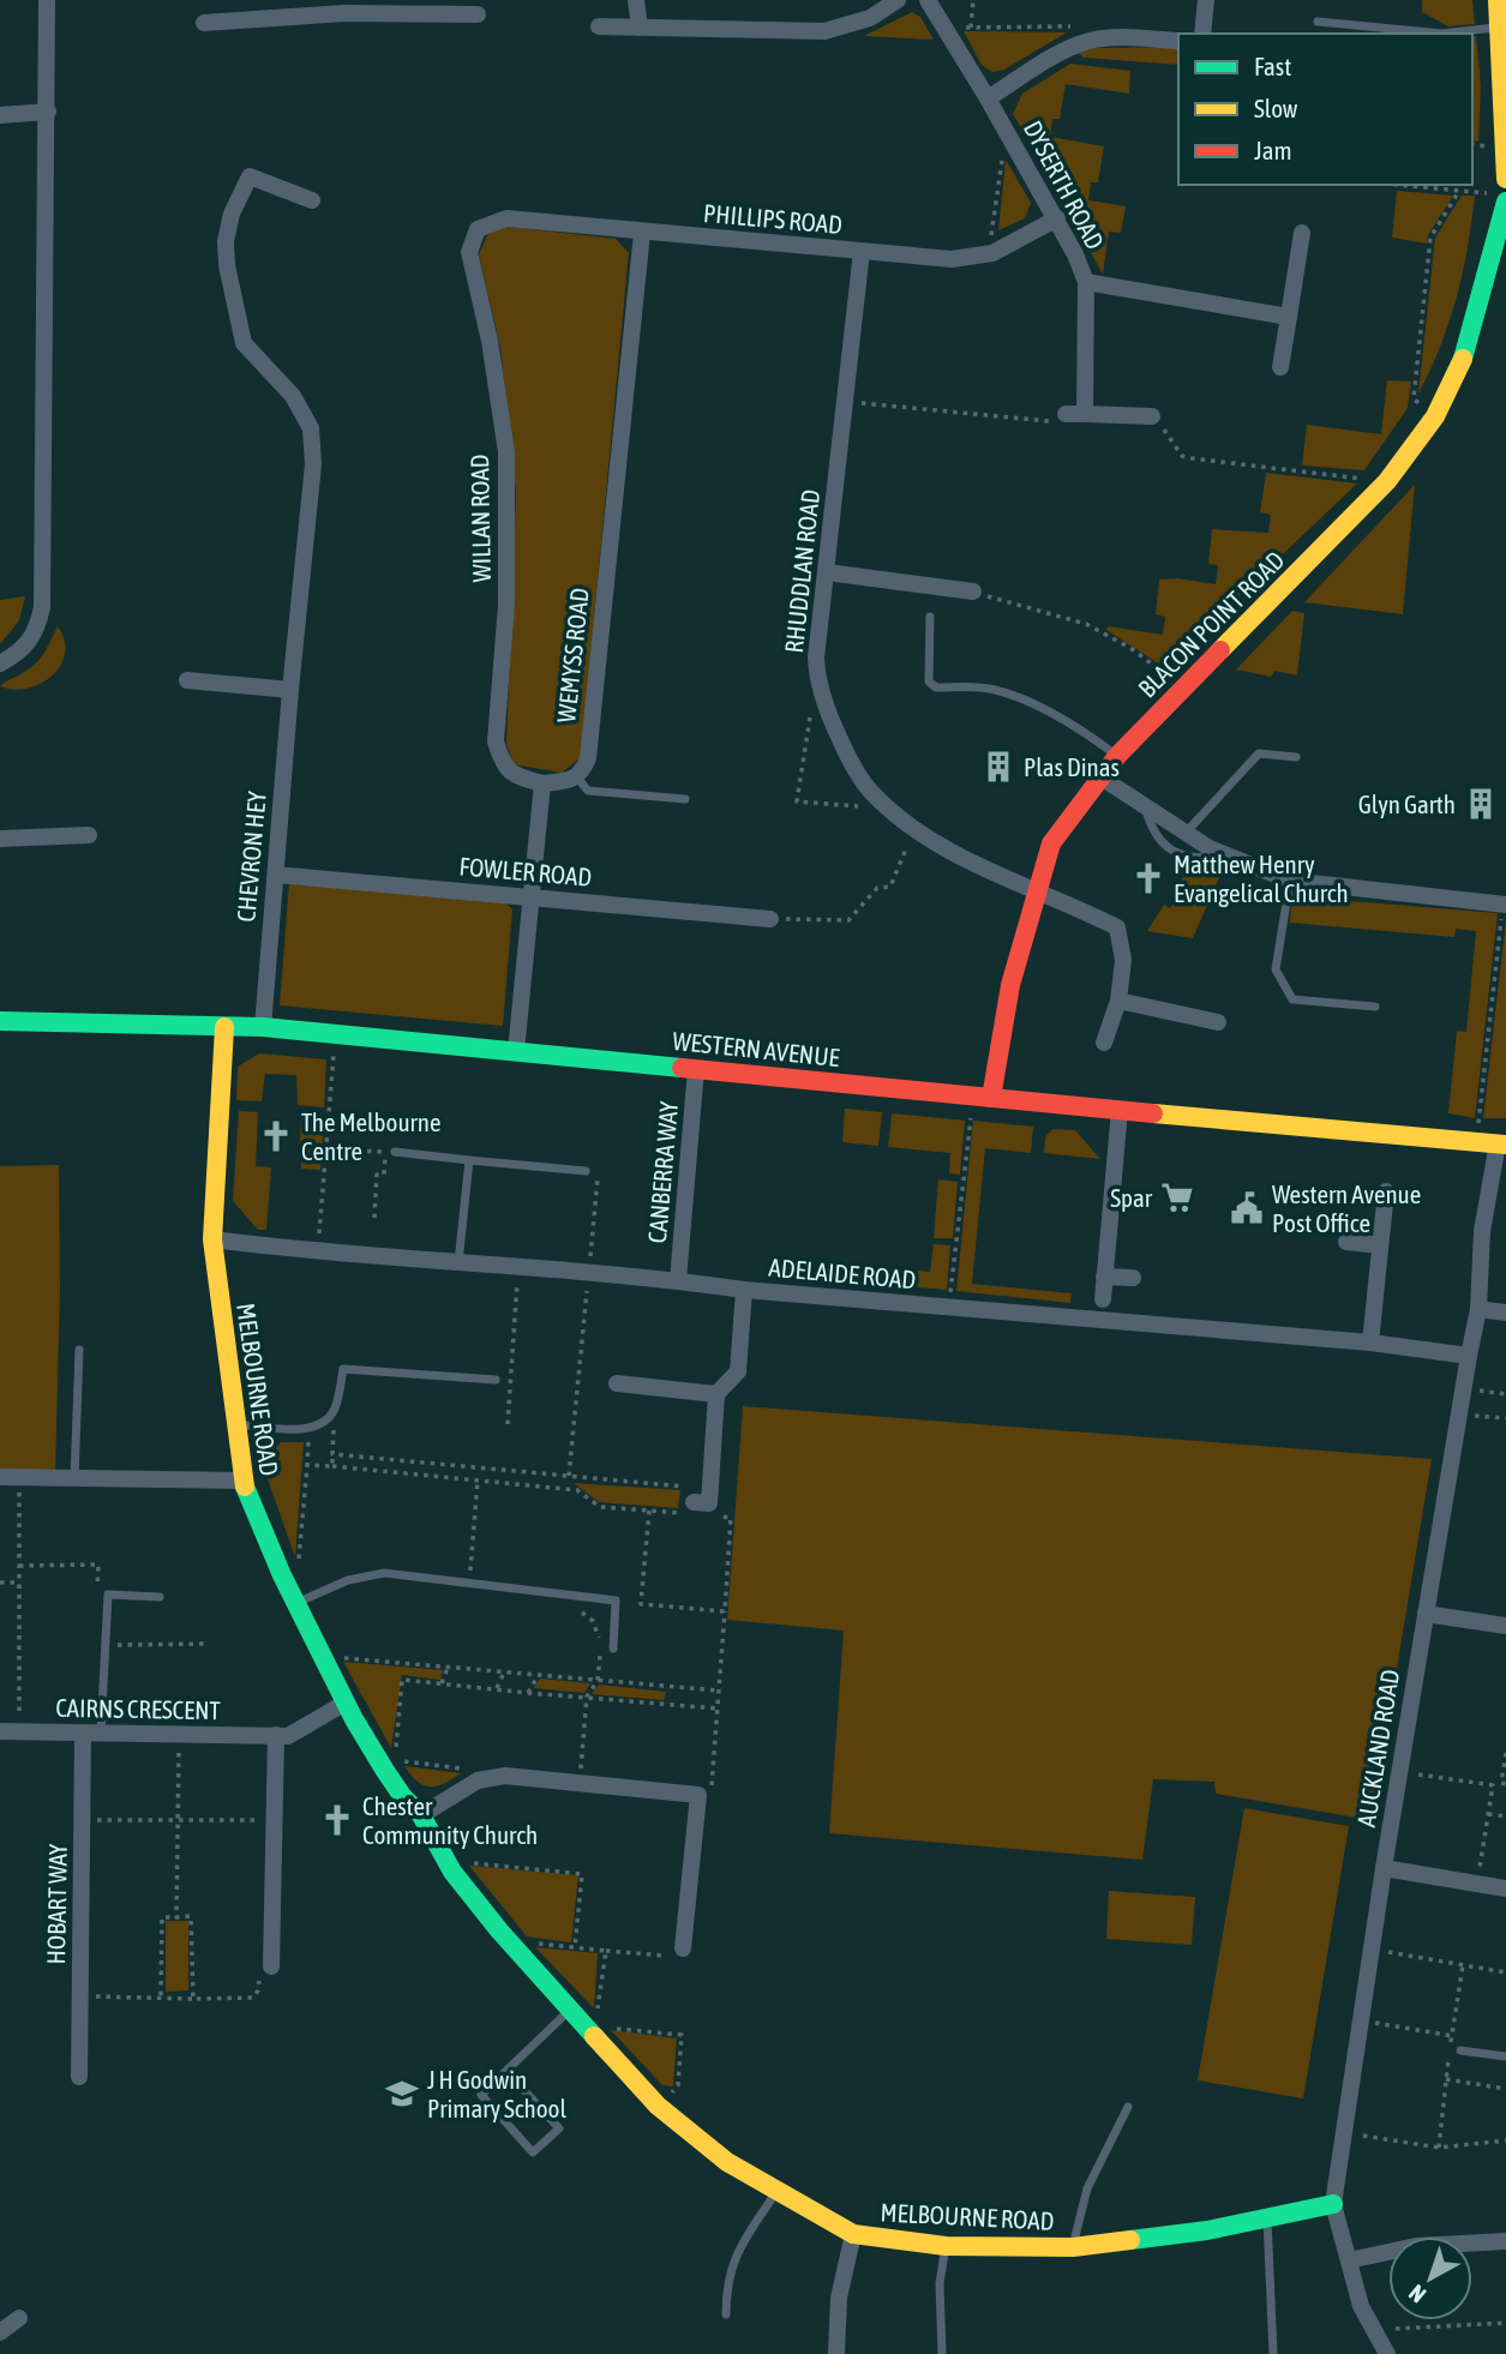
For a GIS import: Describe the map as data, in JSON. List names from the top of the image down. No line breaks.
{"streets":{"street":["DYSERTH ROAD","PHILLIPS ROAD","WILLAN ROAD","RHUDDLAN ROAD","BLACON POINT ROAD","WEMYSS ROAD","CHEVRON HEY","FOWLER ROAD","WESTERN AVENUE","CANBERRA WAY","ADELAIDE ROAD","MELBOURNE ROAD","CAIRNS CRESCENT","AUCKLAND ROAD","HOBART WAY"]},"crossings":[["DYSERTH ROAD","PHILLIPS ROAD"],["PHILLIPS ROAD","WILLAN ROAD"],["PHILLIPS ROAD","RHUDDLAN ROAD"],["PHILLIPS ROAD","WEMYSS ROAD"],["RHUDDLAN ROAD","BLACON POINT ROAD"],["BLACON POINT ROAD","WESTERN AVENUE"],["CHEVRON HEY","FOWLER ROAD"],["CHEVRON HEY","WESTERN AVENUE"],["WESTERN AVENUE","CANBERRA WAY"],["WESTERN AVENUE","MELBOURNE ROAD"],["WESTERN AVENUE","AUCKLAND ROAD"],["CANBERRA WAY","ADELAIDE ROAD"],["ADELAIDE ROAD","MELBOURNE ROAD"],["ADELAIDE ROAD","AUCKLAND ROAD"],["MELBOURNE ROAD","CAIRNS CRESCENT"],["MELBOURNE ROAD","AUCKLAND ROAD"],["CAIRNS CRESCENT","HOBART WAY"]],"places":{"building":["Plas Dinas","Glyn Garth"],"church":["Matthew Henry Evangelical Church","The Melbourne Centre","Chester Community Church"],"supermarket":["Spar"],"public building":["Western Avenue Post Office"],"school or university":["J H Godwin Primary School"]},"legend":["Fast","Slow","Jam"],"north":"bottom left"}
